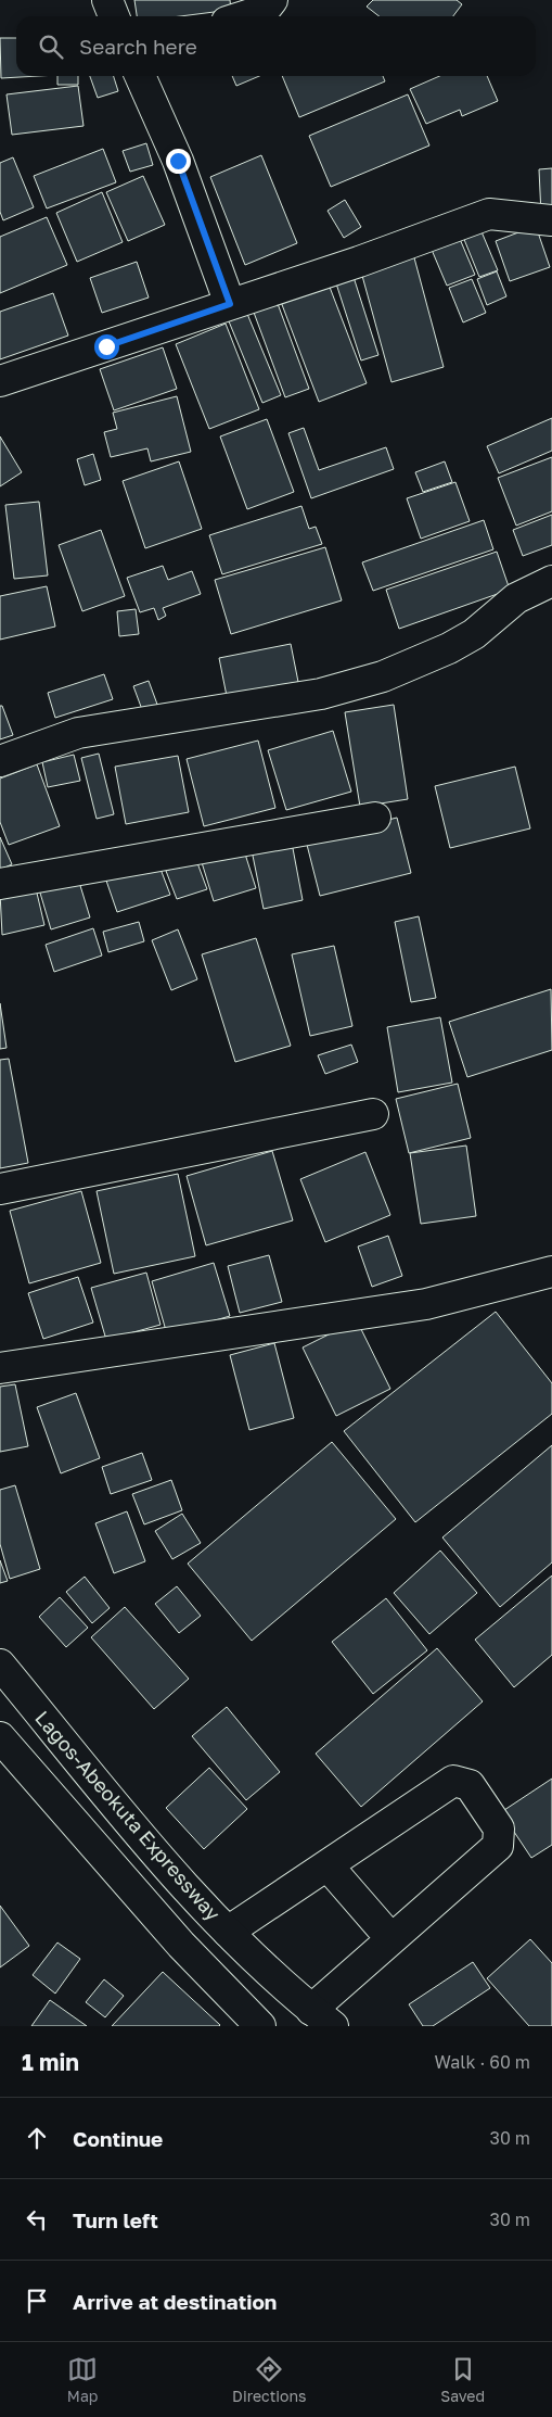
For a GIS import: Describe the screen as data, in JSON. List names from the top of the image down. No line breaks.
{"streets":{"main road":["Lagos-Abeokuta Expressway"]},"page":{"search":"Search here","heading":["1 min","Walk · 60 m"],"list":[["Continue","30 m"],["Turn left","30 m"],"Arrive at destination"],"nav":["Map","Directions","Saved"]}}
